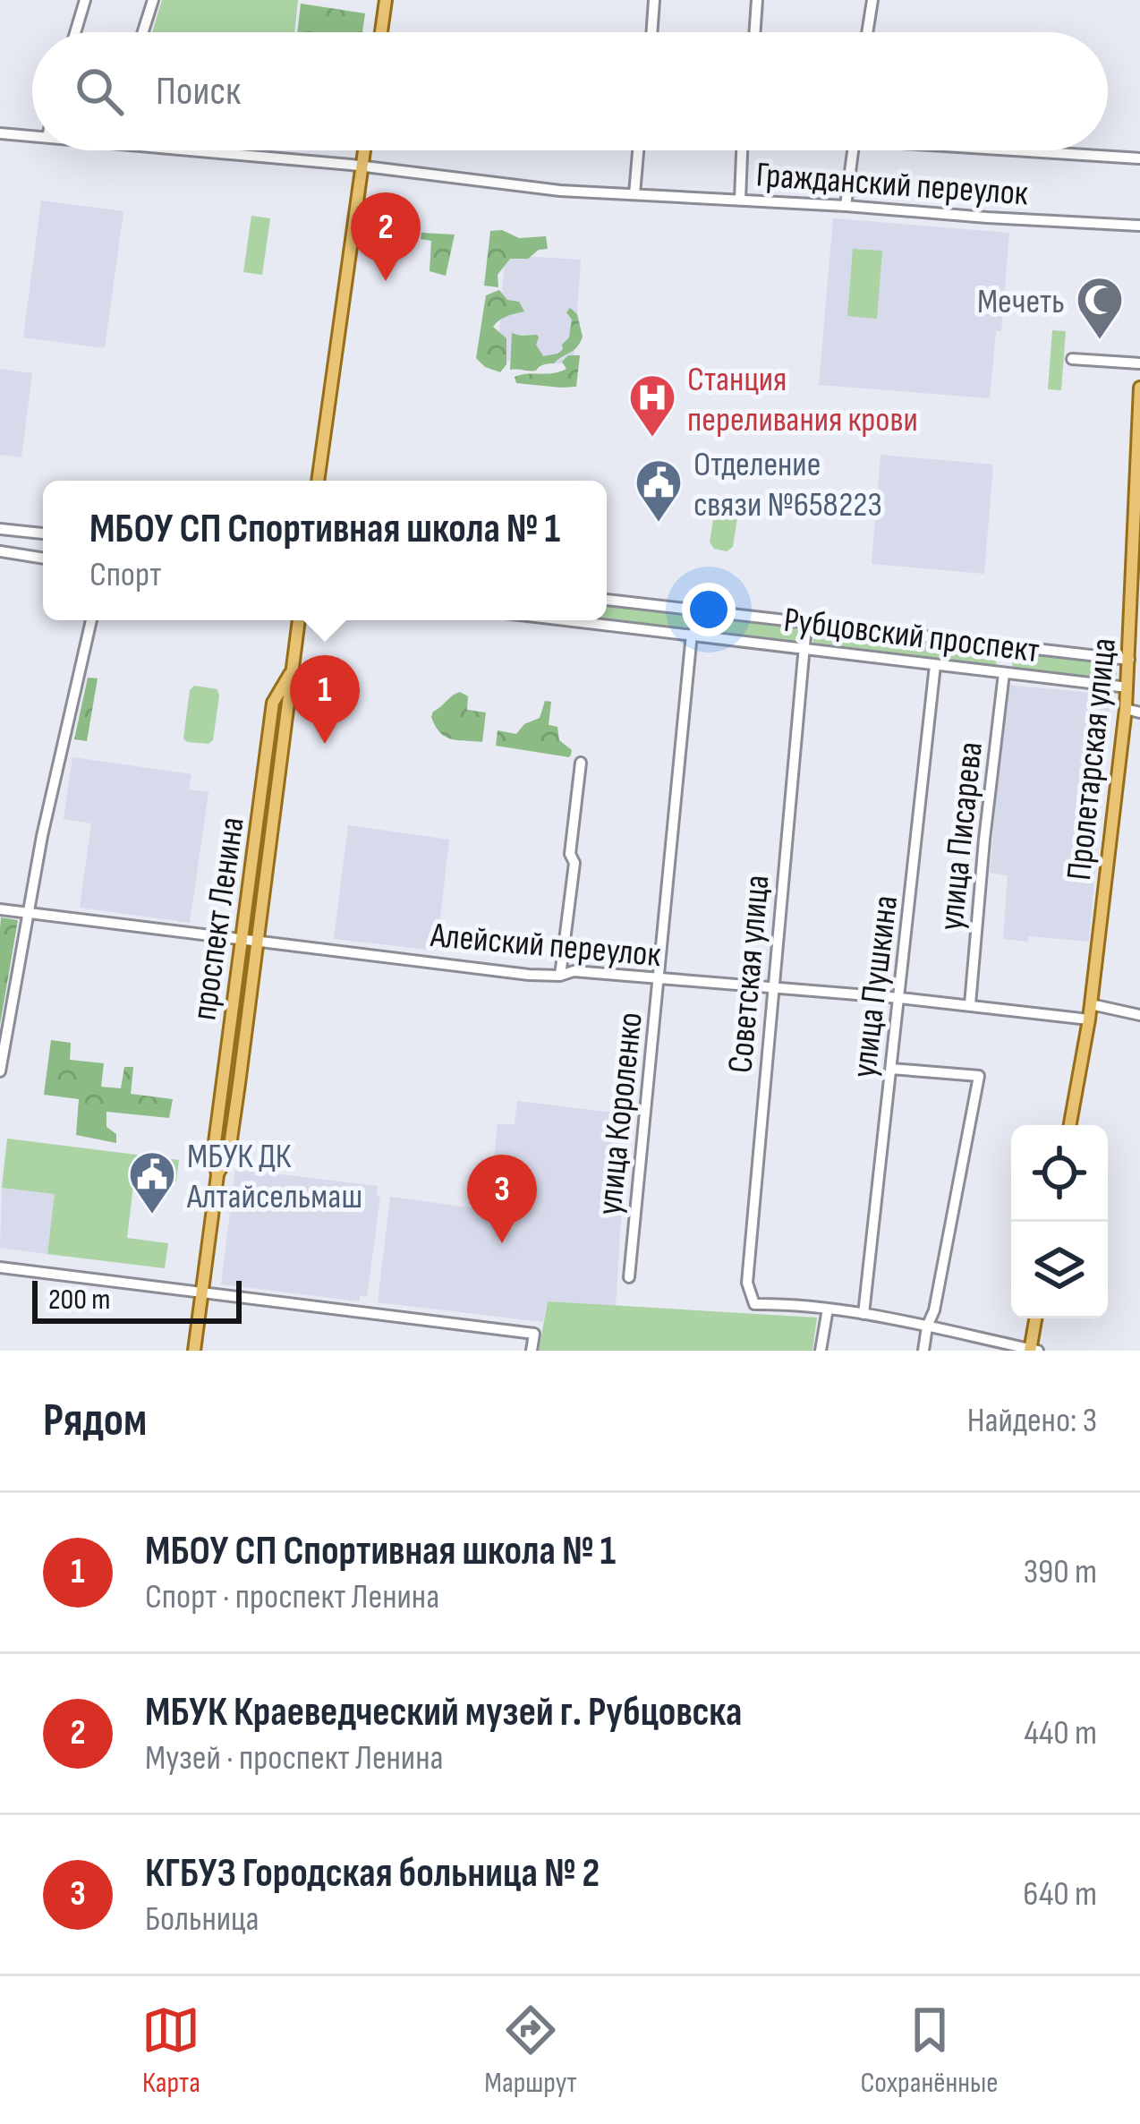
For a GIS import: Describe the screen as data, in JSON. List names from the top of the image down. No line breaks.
{"streets":{"main road":["Пролетарская улица","проспект Ленина"],"street":["Гражданский переулок","Рубцовский проспект","улица Писарева","Алейский переулок","Советская улица","улица Пушкина","улица Короленко"]},"crossings":[["Рубцовский проспект","Пролетарская улица"],["Рубцовский проспект","улица Писарева"],["Рубцовский проспект","Советская улица"],["Рубцовский проспект","улица Пушкина"],["Рубцовский проспект","улица Короленко"],["Пролетарская улица","Алейский переулок"],["улица Писарева","Алейский переулок"],["проспект Ленина","Алейский переулок"],["Алейский переулок","Советская улица"],["Алейский переулок","улица Пушкина"],["Алейский переулок","улица Короленко"]],"places":{"mosque":["Мечеть"],"hospital":["Станция переливания крови"],"public building":["Отделение связи №658223","МБУК ДК Алтайсельмаш"]},"scale_bar":"200 m","page":{"search":"Поиск","pins":["2","1","3"],"popup":["МБОУ СП Спортивная школа № 1","Спорт"],"scale":"200 m","heading":["Рядом","Найдено: 3"],"list":[{"mark":"1","name":"МБОУ СП Спортивная школа № 1","note":"Спорт · проспект Ленина","value":"390 m"},{"mark":"2","name":"МБУК Краеведческий музей г. Рубцовска","note":"Музей · проспект Ленина","value":"440 m"},{"mark":"3","name":"КГБУЗ Городская больница № 2","note":"Больница","value":"640 m"}],"nav":["Карта","Маршрут","Сохранённые"]}}
